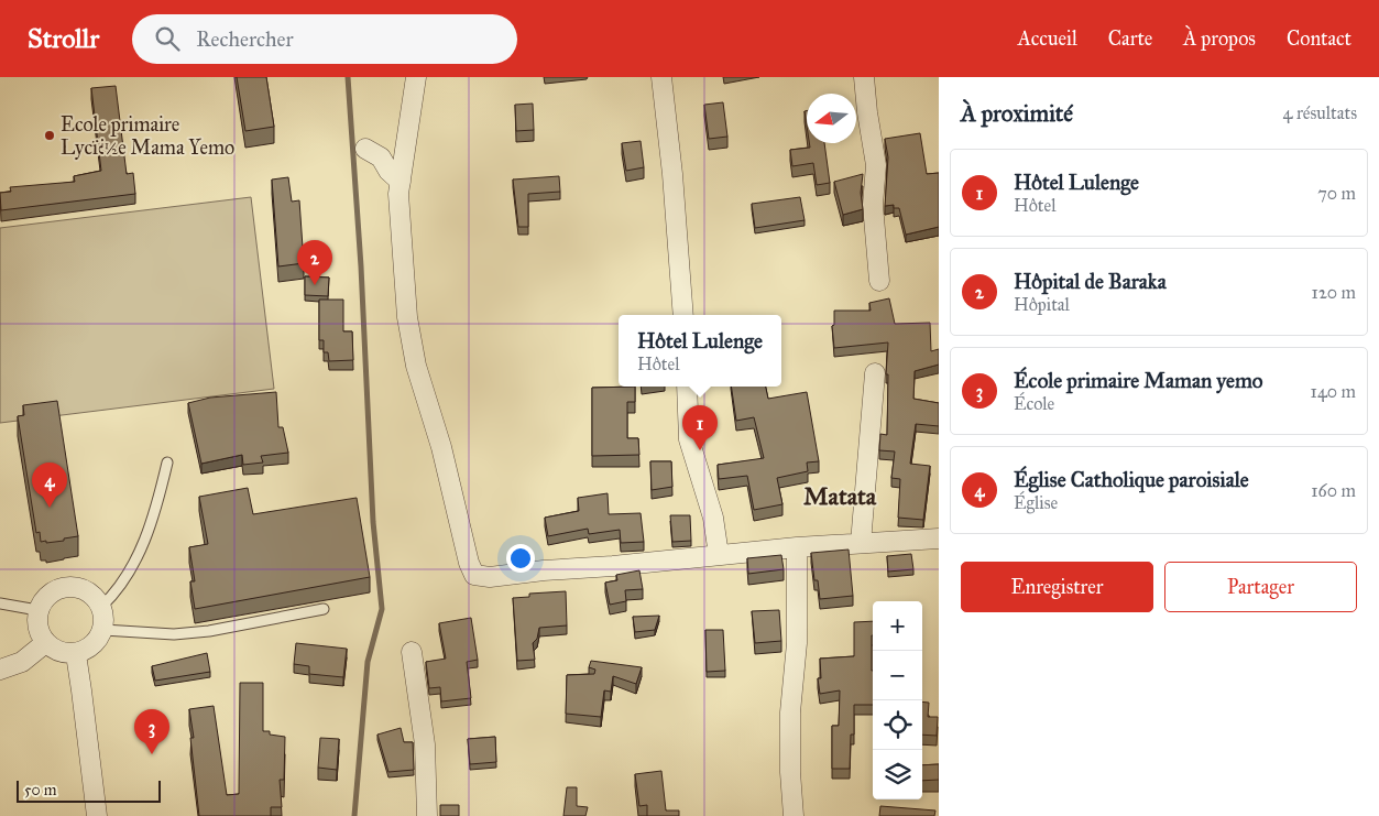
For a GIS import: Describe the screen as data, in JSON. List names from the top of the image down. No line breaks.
{"districts":["Matata"],"places":["Ecole primaire Lycï¿½e Mama Yemo"],"scale_bar":"50 m","north":"left","page":{"header":"Strollr","search":"Rechercher","nav":["Accueil","Carte","À propos","Contact"],"heading":["À proximité","4 résultats"],"list":[{"mark":"1","name":"Hôtel Lulenge","note":"Hôtel","value":"70 m"},{"mark":"2","name":"Hôpital de Baraka","note":"Hôpital","value":"120 m"},{"mark":"3","name":"École primaire Maman yemo","note":"École","value":"140 m"},{"mark":"4","name":"Église Catholique paroisiale","note":"Église","value":"160 m"}],"pins":["2","1","4","3"],"popup":["Hôtel Lulenge","Hôtel"],"buttons":["Enregistrer","Partager"],"map_buttons":["+","−"],"scale":"50 m"}}
